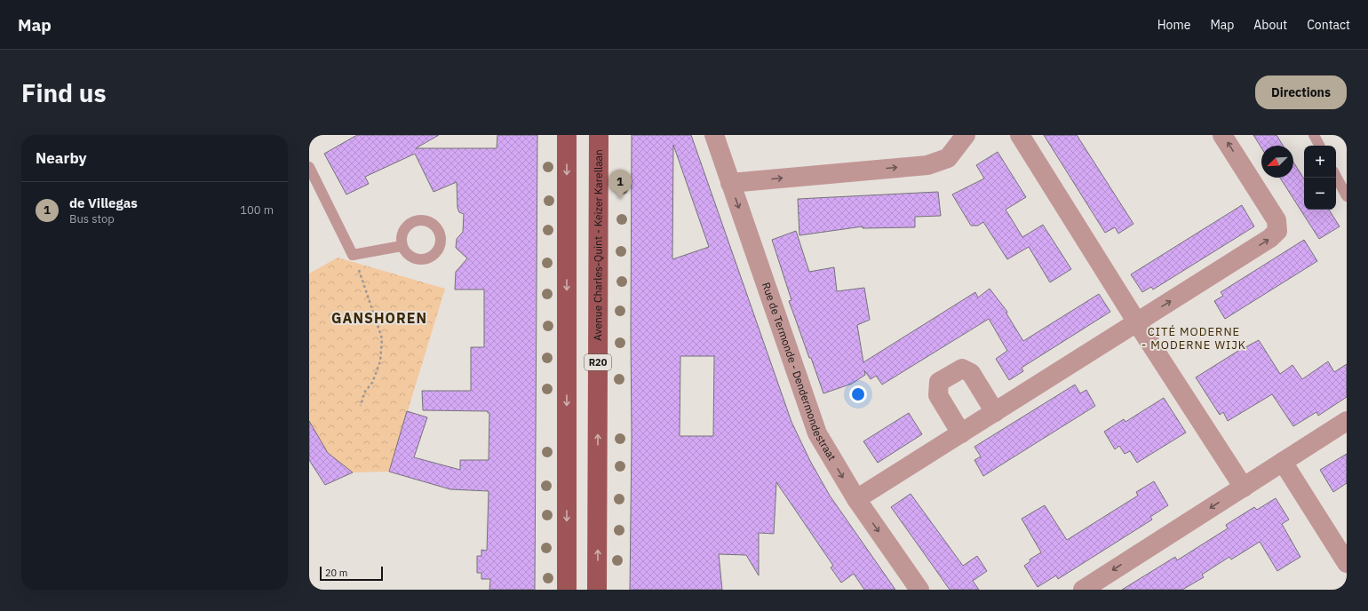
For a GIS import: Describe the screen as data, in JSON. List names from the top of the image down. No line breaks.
{"streets":{"main road":["Avenue Charles-Quint - Keizer Karellaan","R20"],"street":["Rue de Termonde - Dendermondestraat"]},"one_way":["Rue de Termonde - Dendermondestraat"],"districts":["GANSHOREN","CITÉ MODERNE - MODERNE WIJK"],"scale_bar":"20 m","north":"bottom left","page":{"header":"Map","nav":["Home","Map","About","Contact"],"buttons":"Directions","title":"Find us","heading":"Nearby","map_buttons":["+","−"],"pins":"1","list":[{"mark":"1","name":"de Villegas","note":"Bus stop","value":"100 m"}],"scale":"20 m"}}
